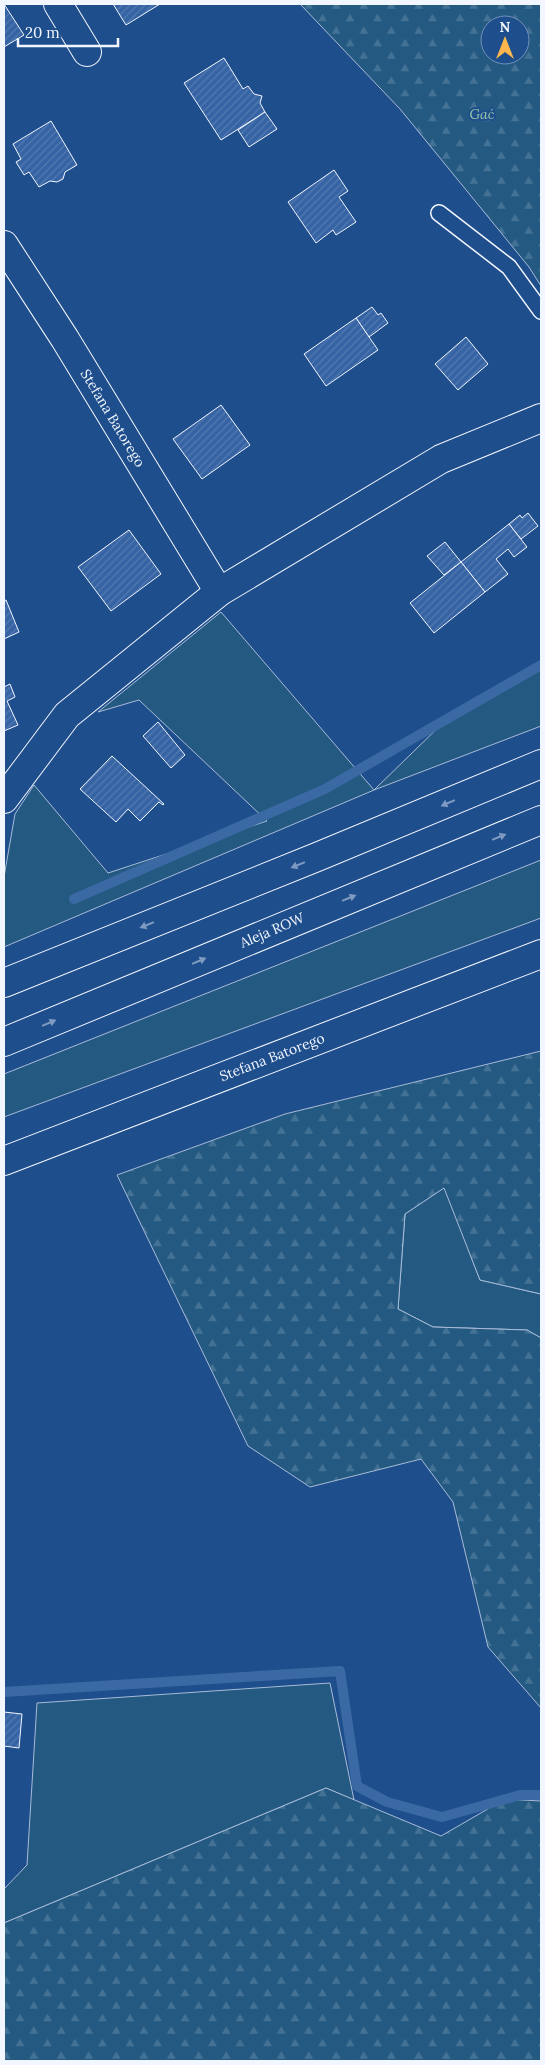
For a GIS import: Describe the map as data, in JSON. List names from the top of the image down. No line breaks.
{"streets":{"street":["Stefana Batorego","Aleja ROW"]},"parks":["Gać"],"scale_bar":"20 m","north":"top"}
